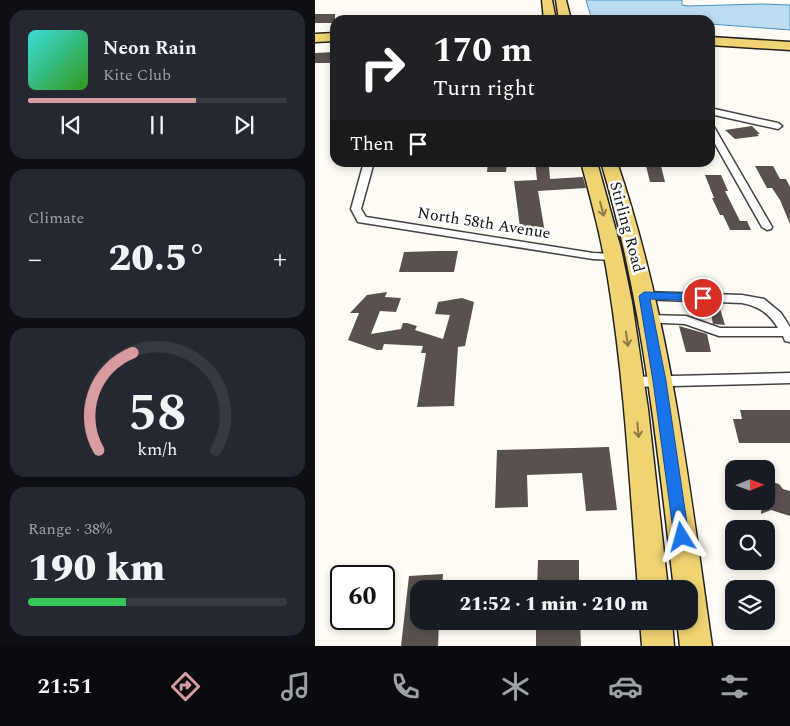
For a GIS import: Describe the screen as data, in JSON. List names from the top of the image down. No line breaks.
{"streets":{"main road":["Stirling Road"],"street":["North 58th Avenue"]},"crossings":[["North 58th Avenue","Stirling Road"]],"north":"right","page":{"turn":["170 m","Turn right"],"song":["Neon Rain","Kite Club"],"then":"Then","tile":["Climate",["Range · 38%","190 km"]],"heat":["−","20.5°","+"],"limit":"60","trip":"21:52 · 1 min · 210 m","tabs":"21:51","gauge":["58","km/h"]}}
